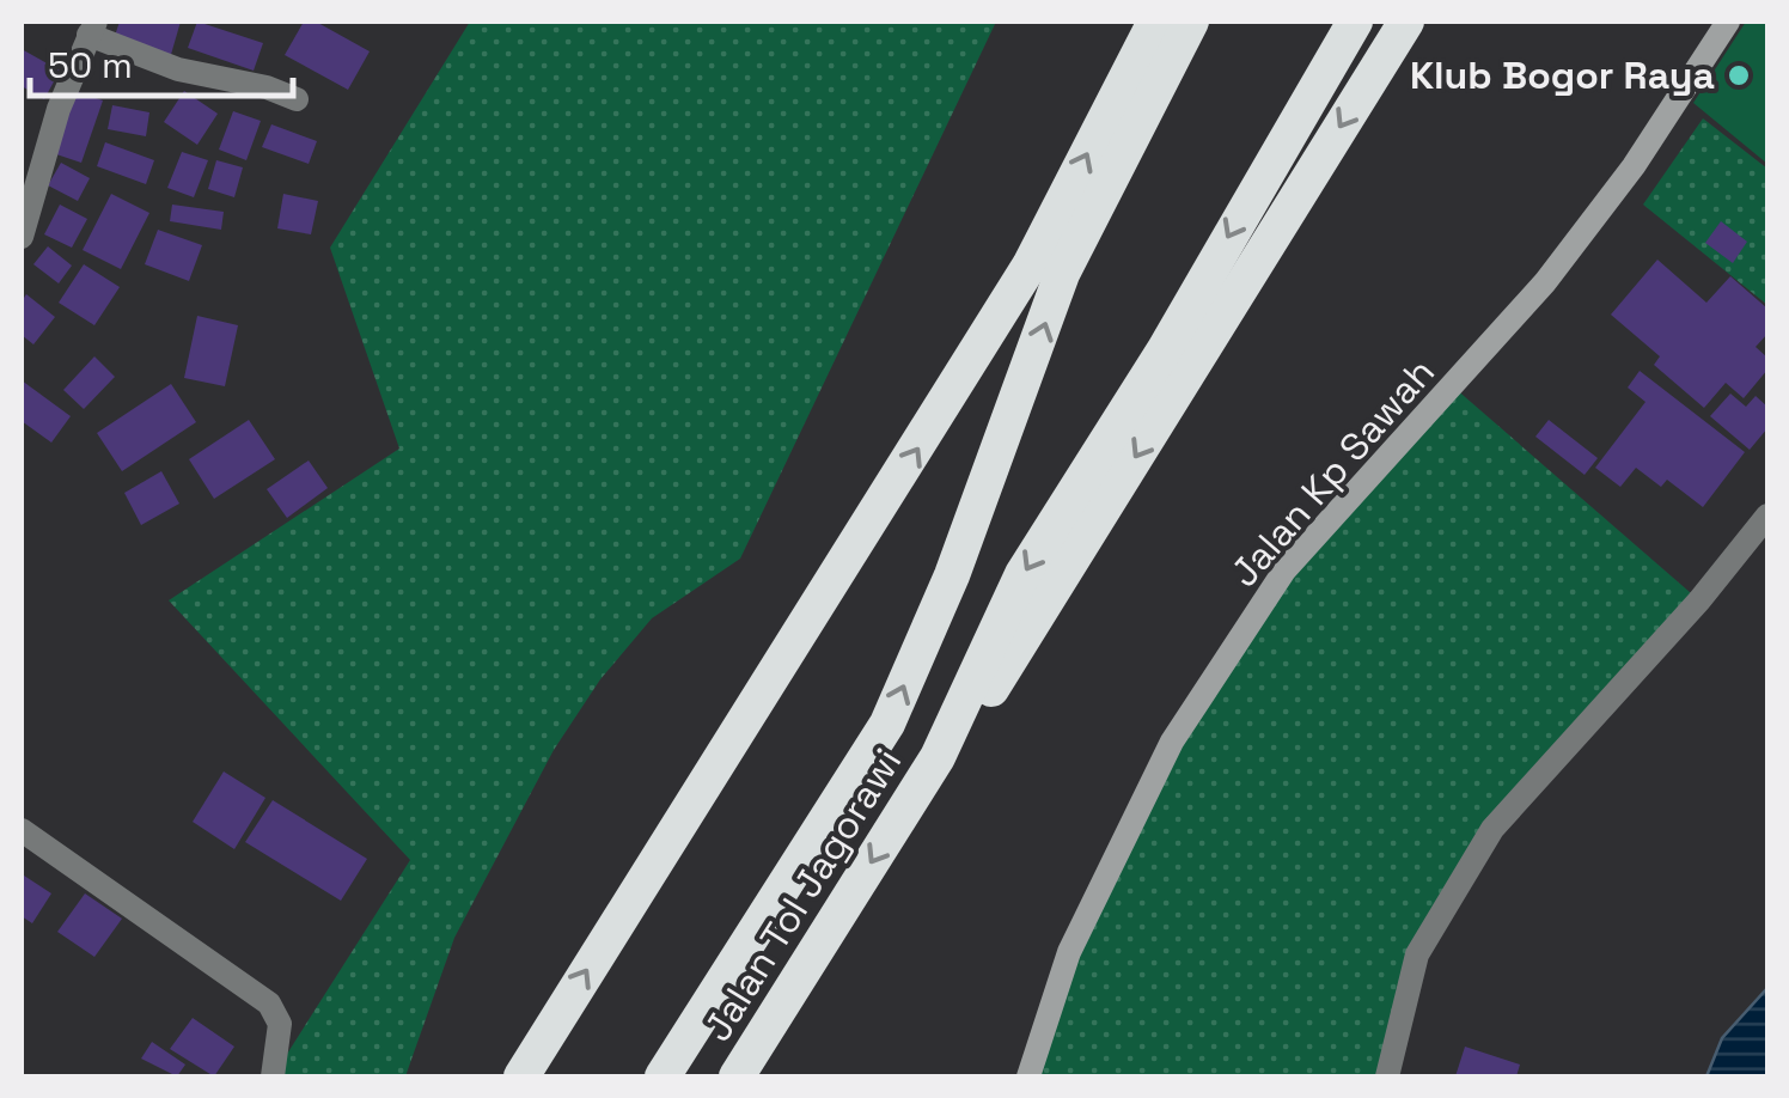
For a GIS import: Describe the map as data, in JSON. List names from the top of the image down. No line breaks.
{"streets":{"highway":["Jalan Tol Jagorawi"],"street":["Jalan Kp Sawah"]},"places":["Klub Bogor Raya"],"scale_bar":"50 m"}
